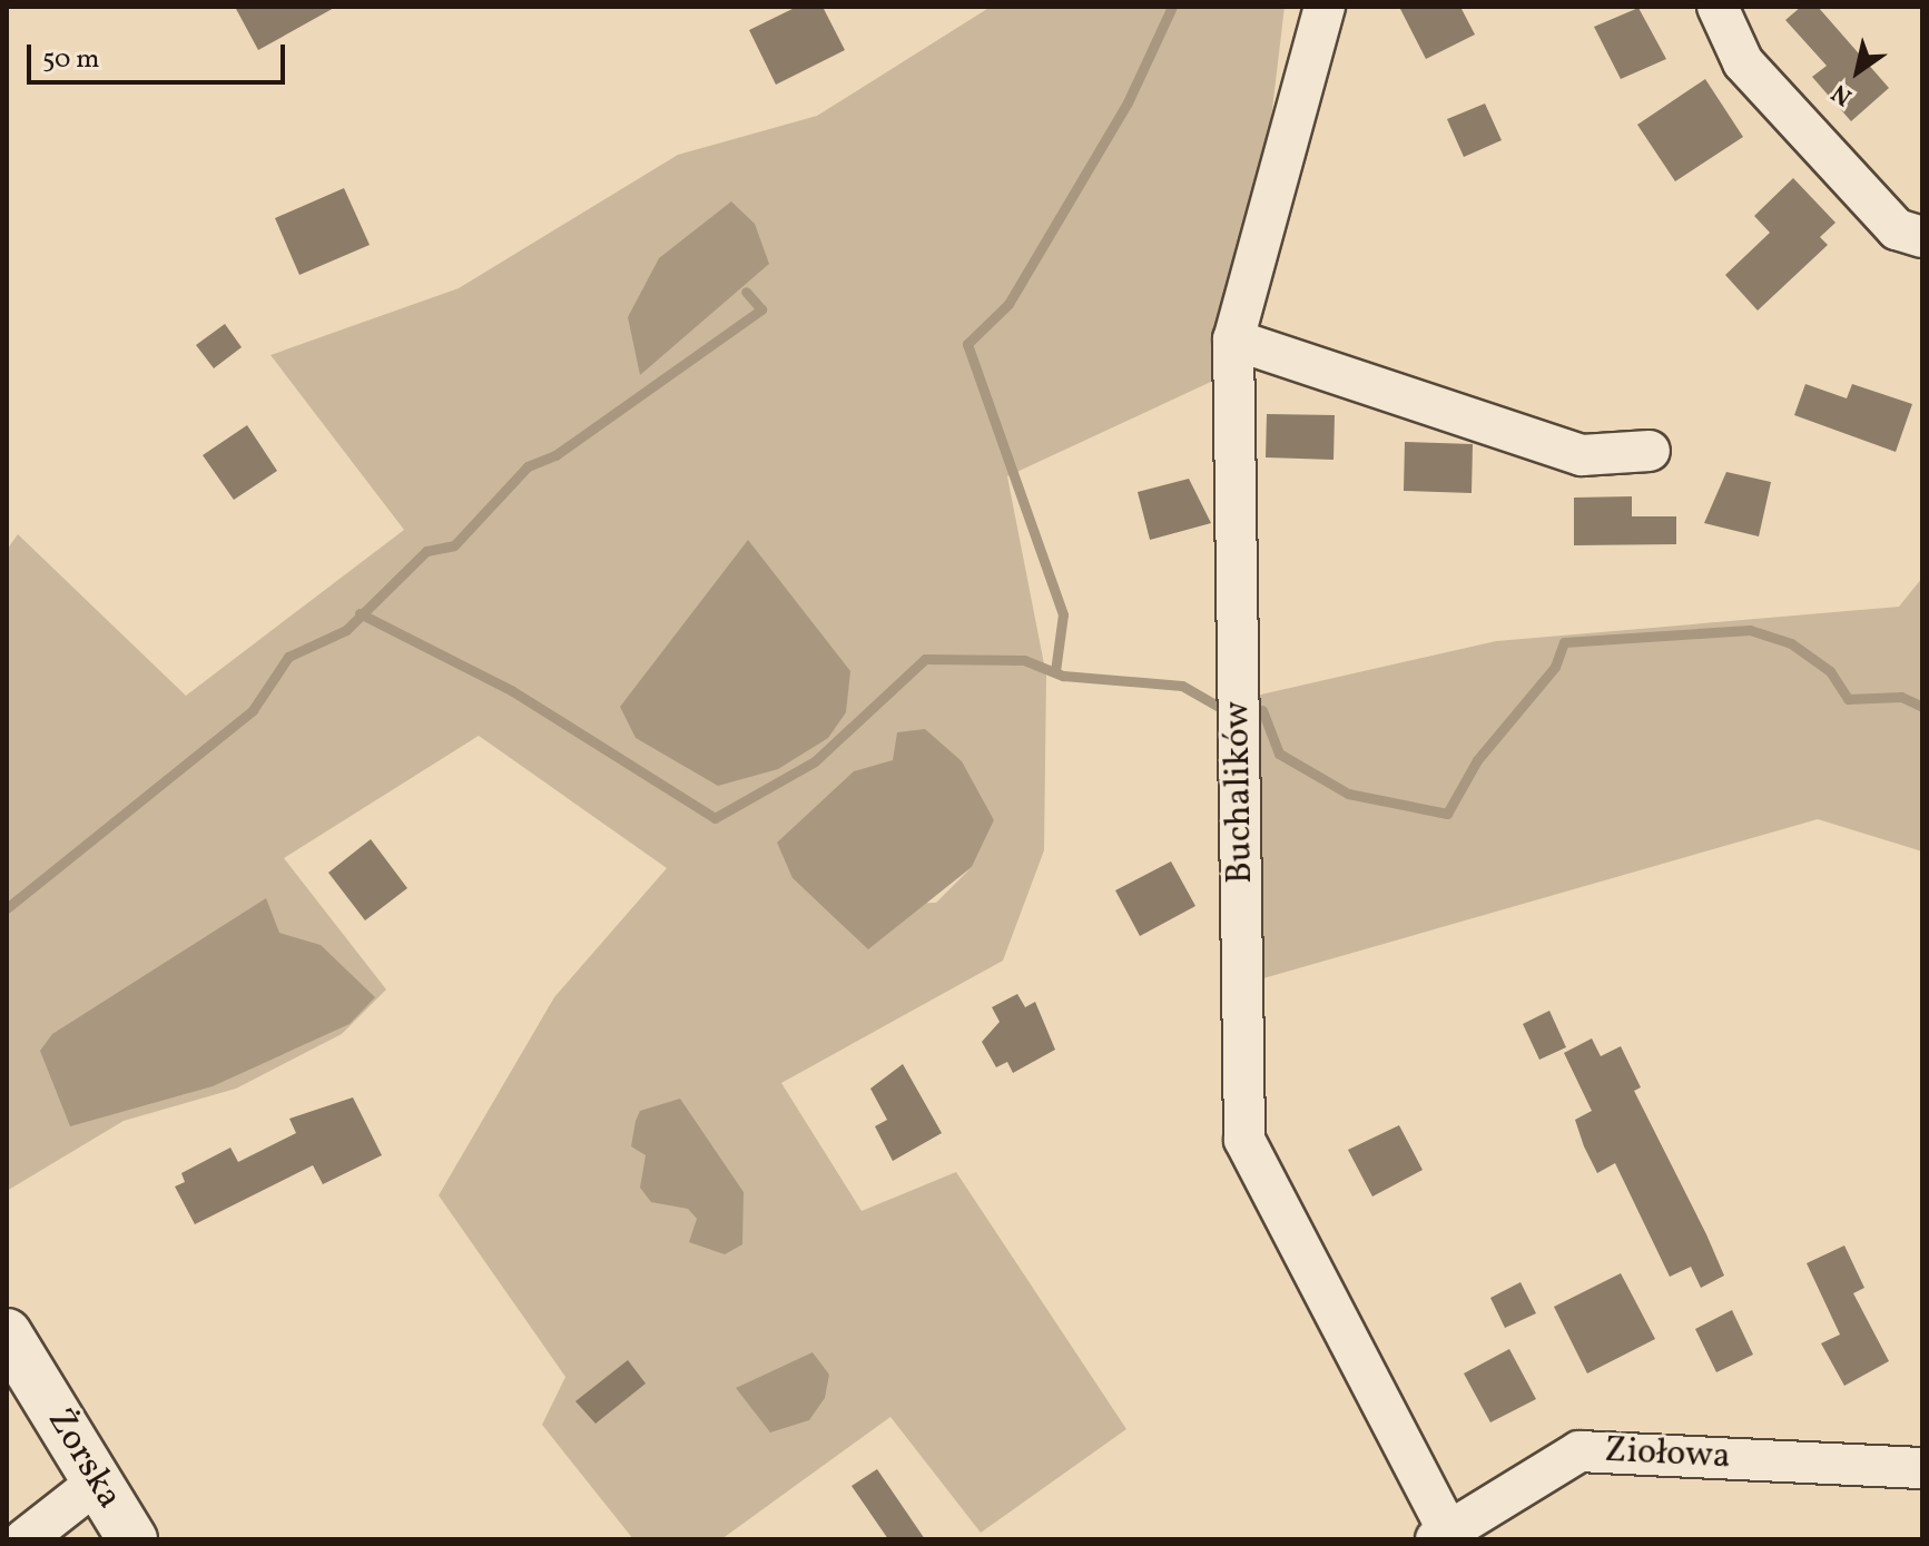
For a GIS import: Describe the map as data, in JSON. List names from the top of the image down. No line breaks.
{"streets":{"main road":["Żorska"],"street":["Buchalików","Ziołowa"]},"crossings":[["Buchalików","Ziołowa"]],"scale_bar":"50 m","north":"bottom left"}
